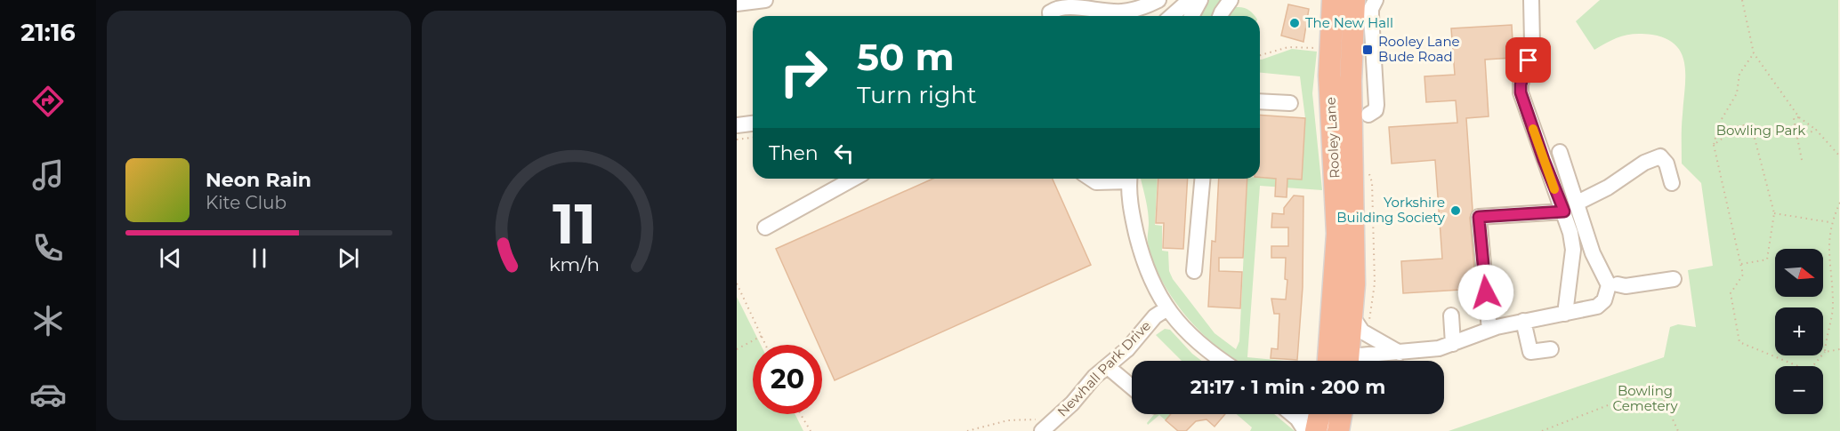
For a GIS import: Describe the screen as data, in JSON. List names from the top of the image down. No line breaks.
{"streets":{"highway":["Rooley Lane"],"street":["Newhall Park Drive"]},"parks":["Bowling Park","Bowling Cemetery"],"places":{"other":["The New Hall","Yorkshire Building Society"],"transit":["Rooley Lane Bude Road"]},"north":"right","page":{"tabs":"21:16","turn":["50 m","Turn right"],"then":"Then","song":["Neon Rain","Kite Club"],"map_buttons":["+","−"],"limit":"20","trip":"21:17 · 1 min · 200 m","gauge":["11","km/h"]}}
